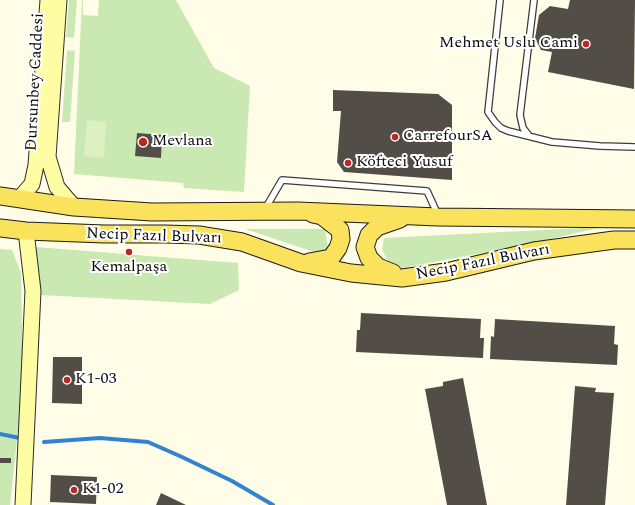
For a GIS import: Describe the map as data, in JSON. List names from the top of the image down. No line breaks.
{"streets":{"main road":["Dursunbey Caddesi","Necip Fazıl Bulvarı"]},"crossings":[["Dursunbey Caddesi","Necip Fazıl Bulvarı"]],"places":["Mehmet Uslu Cami","CarrefourSA","Mevlana","Köfteci Yusuf","Kemalpaşa","K1-03","K1-02"]}
